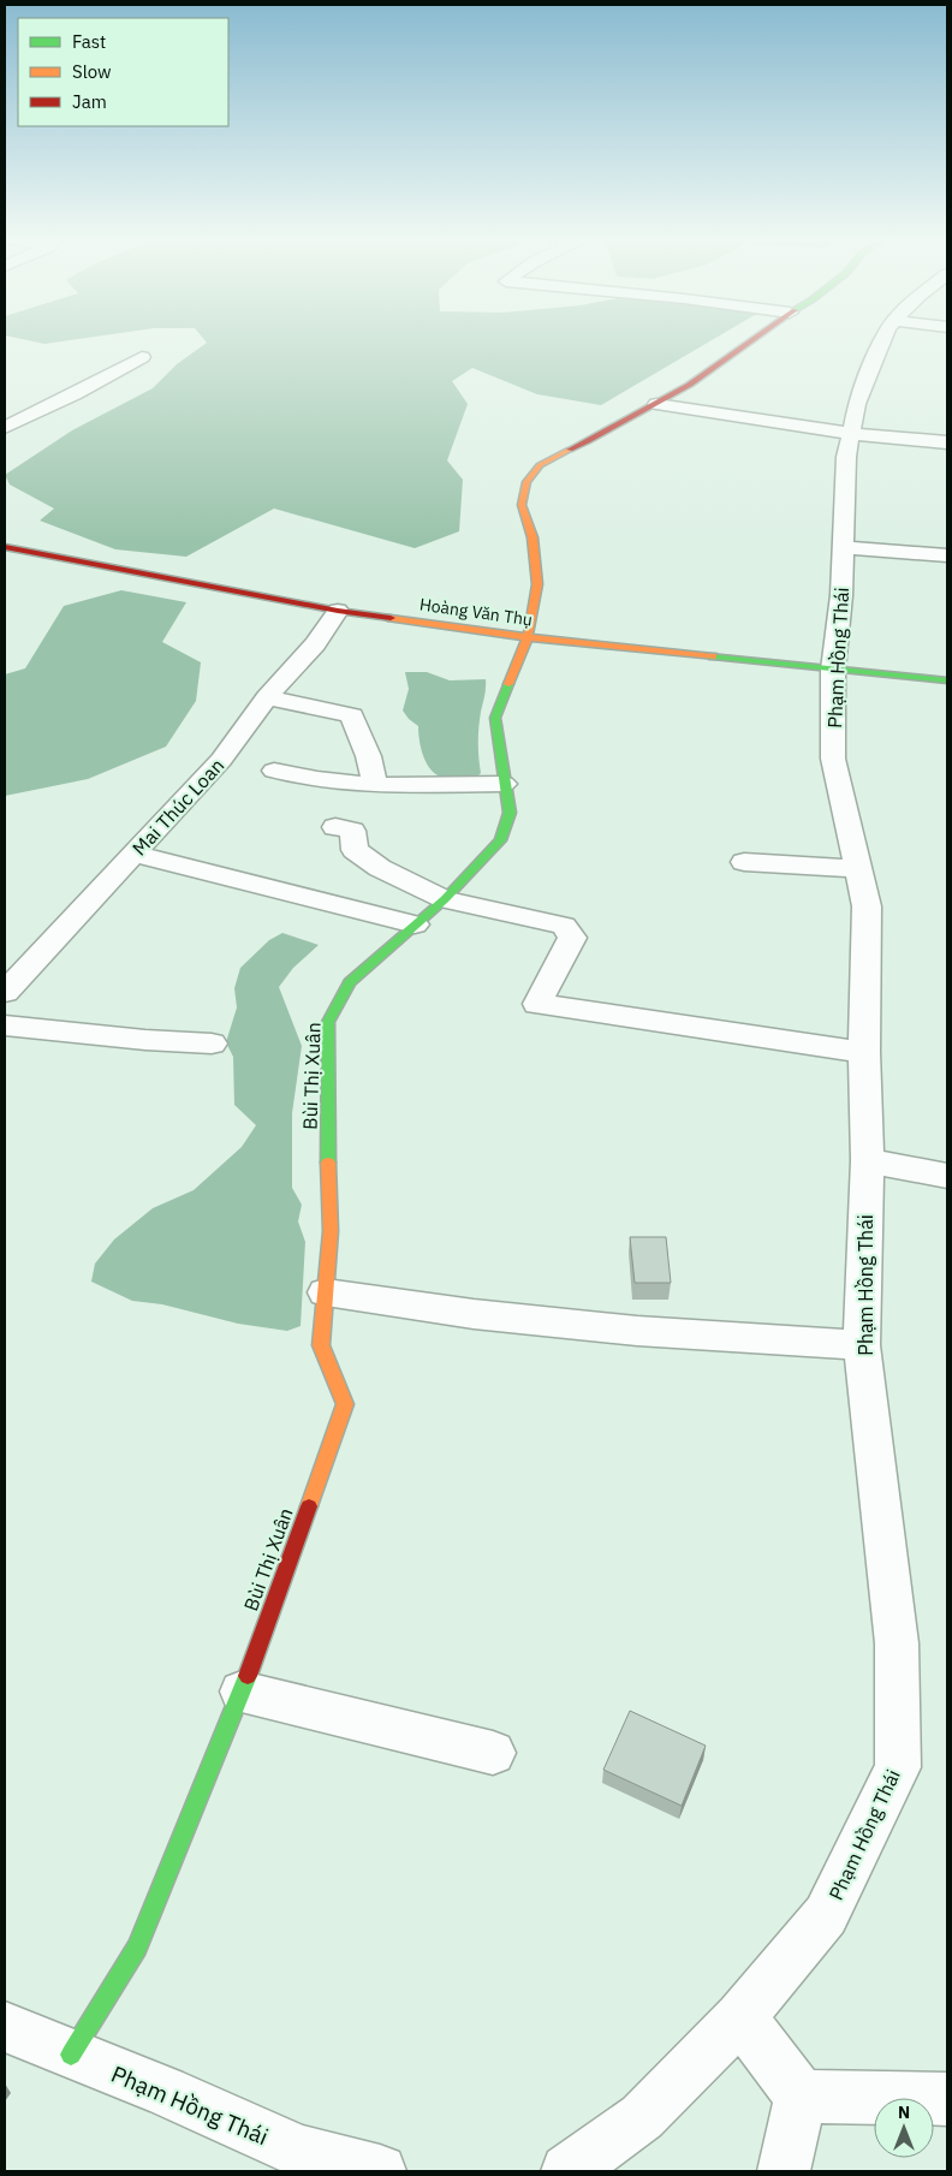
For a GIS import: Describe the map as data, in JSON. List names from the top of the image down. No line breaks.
{"streets":{"street":["Hoàng Văn Thụ","Phạm Hồng Thái","Mai Thúc Loan","Bùi Thị Xuân"]},"crossings":[["Hoàng Văn Thụ","Phạm Hồng Thái"],["Hoàng Văn Thụ","Mai Thúc Loan"],["Hoàng Văn Thụ","Bùi Thị Xuân"],["Phạm Hồng Thái","Bùi Thị Xuân"]],"legend":["Fast","Slow","Jam"],"north":"top"}
